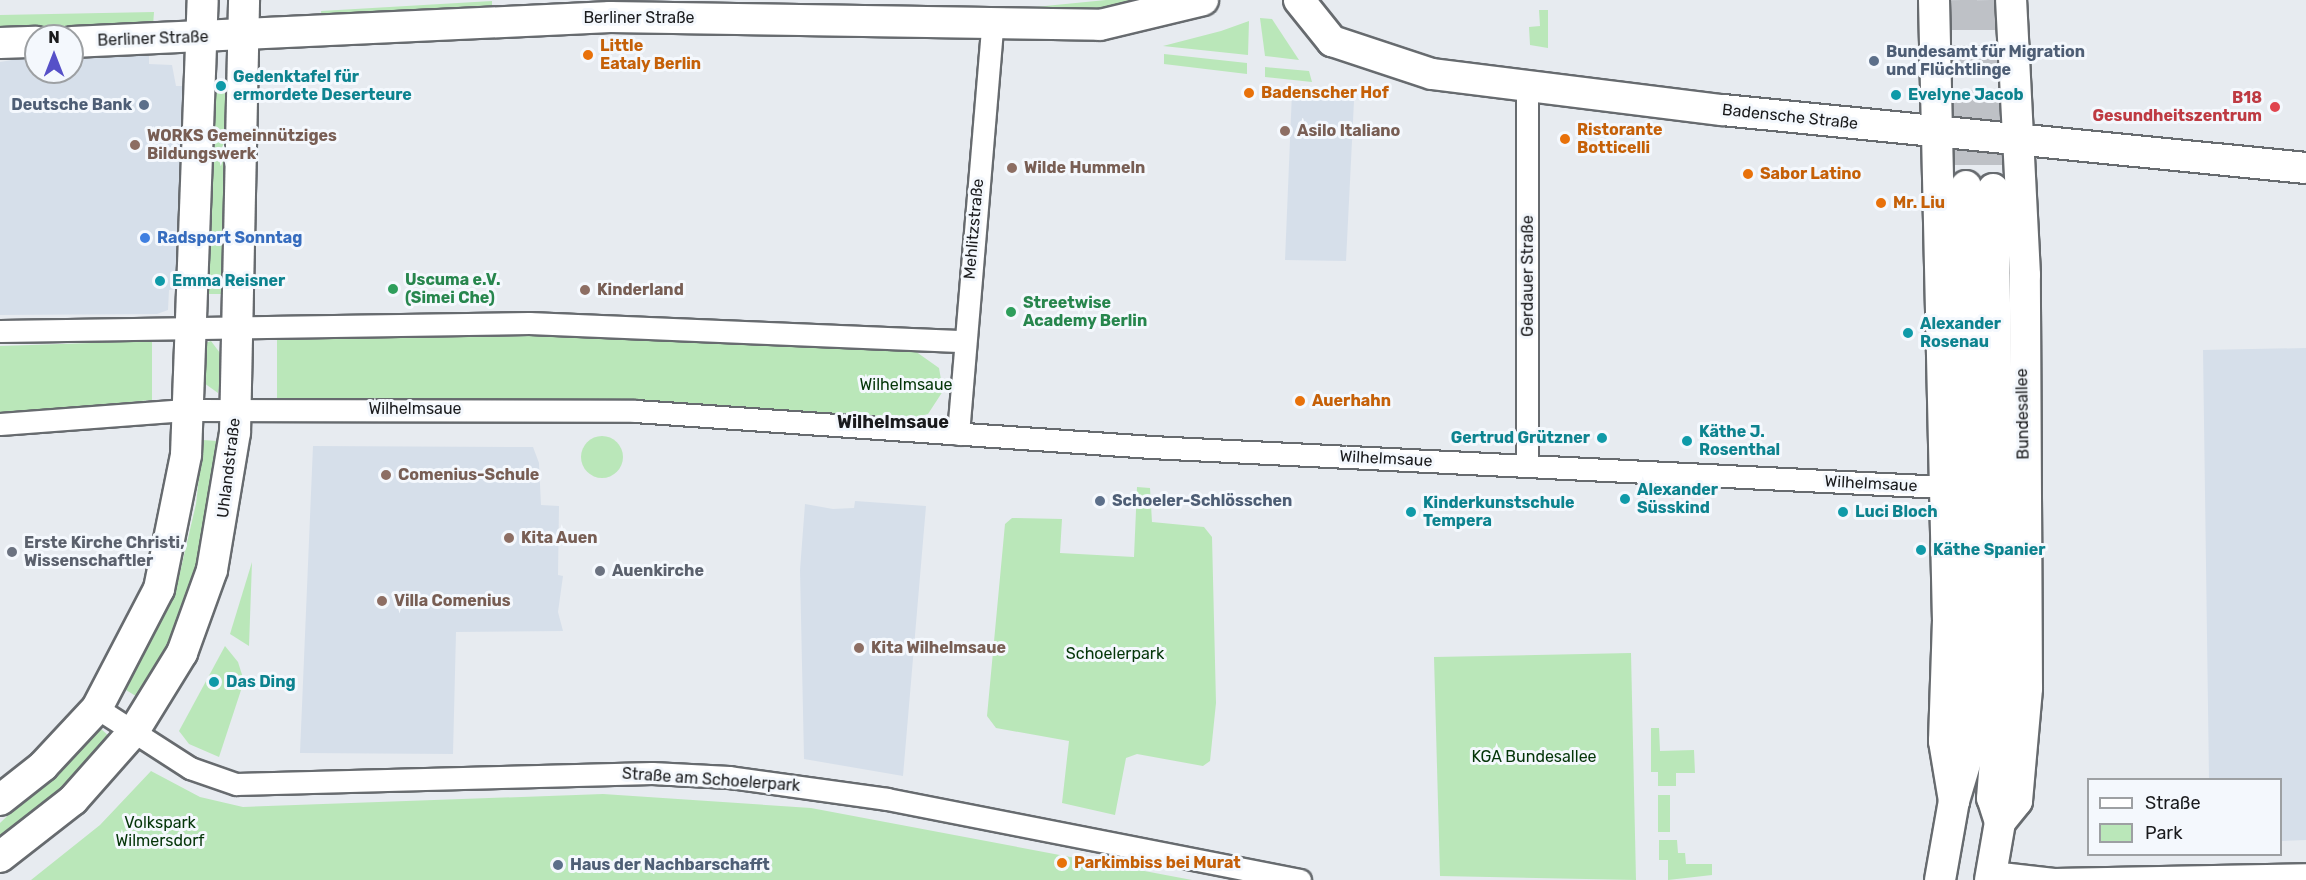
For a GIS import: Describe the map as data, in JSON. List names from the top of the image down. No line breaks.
{"streets":{"main road":["Berliner Straße","Badensche Straße","Bundesallee","Uhlandstraße"],"street":["Mehlitzstraße","Gerdauer Straße","Wilhelmsaue","Straße am Schoelerpark"]},"crossings":[["Berliner Straße","Mehlitzstraße"],["Berliner Straße","Uhlandstraße"],["Badensche Straße","Gerdauer Straße"],["Badensche Straße","Bundesallee"],["Mehlitzstraße","Wilhelmsaue"],["Gerdauer Straße","Wilhelmsaue"],["Wilhelmsaue","Bundesallee"],["Wilhelmsaue","Uhlandstraße"],["Uhlandstraße","Straße am Schoelerpark"]],"districts":["Wilhelmsaue"],"parks":["Wilhelmsaue","Schoelerpark","KGA Bundesallee","Volkspark Wilmersdorf"],"places":["Little Eataly Berlin","Bundesamt für Migration und Flüchtlinge","Gedenktafel für ermordete Deserteure","Badenscher Hof","Evelyne Jacob","Deutsche Bank","B18 Gesundheitszentrum","Asilo Italiano","Ristorante Botticelli","WORKS Gemeinnütziges Bildungswerk","Wilde Hummeln","Sabor Latino","Mr. Liu","Radsport Sonntag","Emma Reisner","Uscuma e.V. (Simei Che)","Kinderland","Streetwise Academy Berlin","Alexander Rosenau","Auerhahn","Gertrud Grützner","Käthe J. Rosenthal","Comenius-Schule","Alexander Süsskind","Schoeler-Schlösschen","Kinderkunstschule Tempera","Luci Bloch","Kita Auen","Käthe Spanier","Erste Kirche Christi, Wissenschaftler","Auenkirche","Villa Comenius","Kita Wilhelmsaue","Das Ding","Parkimbiss bei Murat","Haus der Nachbarschafft"],"legend":["Straße","Park"],"north":"top"}
